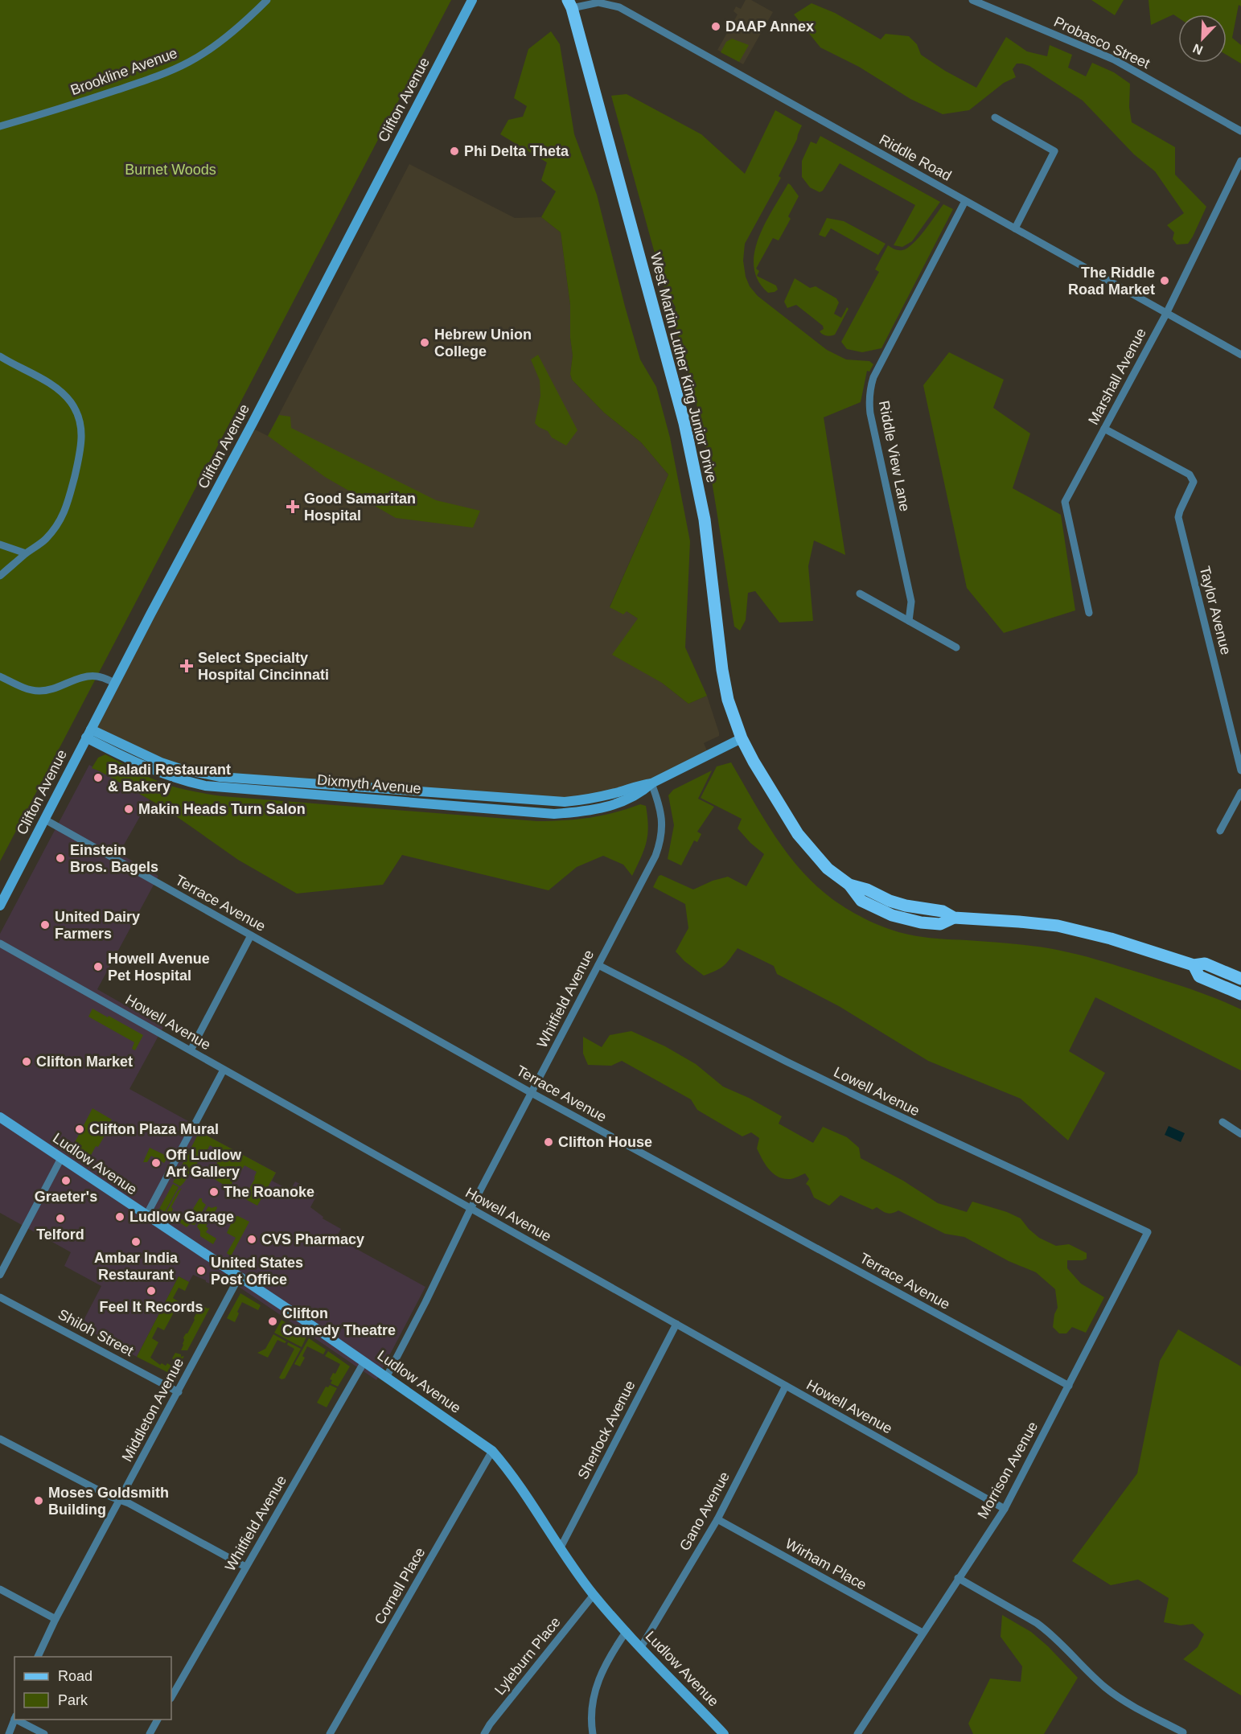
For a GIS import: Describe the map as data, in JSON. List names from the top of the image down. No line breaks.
{"streets":{"main road":["Clifton Avenue","West Martin Luther King Junior Drive","Dixmyth Avenue","Ludlow Avenue"],"street":["Probasco Street","Brookline Avenue","Riddle Road","Marshall Avenue","Riddle View Lane","Taylor Avenue","Terrace Avenue","Whitfield Avenue","Howell Avenue","Lowell Avenue","Shiloh Street","Middleton Avenue","Sherlock Avenue","Morrison Avenue","Gano Avenue","Wirham Place","Cornell Place","Lyleburn Place"]},"crossings":[["Clifton Avenue","Dixmyth Avenue"],["Clifton Avenue","Terrace Avenue"],["Riddle Road","West Martin Luther King Junior Drive"],["Riddle Road","Marshall Avenue"],["Riddle Road","Riddle View Lane"],["West Martin Luther King Junior Drive","Dixmyth Avenue"],["Marshall Avenue","Taylor Avenue"],["Dixmyth Avenue","Whitfield Avenue"],["Terrace Avenue","Whitfield Avenue"],["Terrace Avenue","Morrison Avenue"],["Whitfield Avenue","Howell Avenue"],["Whitfield Avenue","Lowell Avenue"],["Whitfield Avenue","Ludlow Avenue"],["Howell Avenue","Sherlock Avenue"],["Howell Avenue","Morrison Avenue"],["Howell Avenue","Gano Avenue"],["Lowell Avenue","Morrison Avenue"],["Ludlow Avenue","Middleton Avenue"],["Ludlow Avenue","Sherlock Avenue"],["Ludlow Avenue","Gano Avenue"],["Ludlow Avenue","Cornell Place"],["Ludlow Avenue","Lyleburn Place"],["Shiloh Street","Middleton Avenue"],["Morrison Avenue","Wirham Place"],["Gano Avenue","Wirham Place"]],"parks":["Burnet Woods"],"places":{"other":["DAAP Annex","Phi Delta Theta","The Riddle Road Market","Hebrew Union College","Baladi Restaurant & Bakery","Makin Heads Turn Salon","Einstein Bros. Bagels","United Dairy Farmers","Howell Avenue Pet Hospital","Clifton Market","Clifton Plaza Mural","Clifton House","Off Ludlow Art Gallery","Graeter's","The Roanoke","Ludlow Garage","Telford","CVS Pharmacy","Ambar India Restaurant","United States Post Office","Feel It Records","Clifton Comedy Theatre","Moses Goldsmith Building"],"health":["Good Samaritan Hospital","Select Specialty Hospital Cincinnati"]},"legend":["Road","Park"],"north":"bottom left"}
